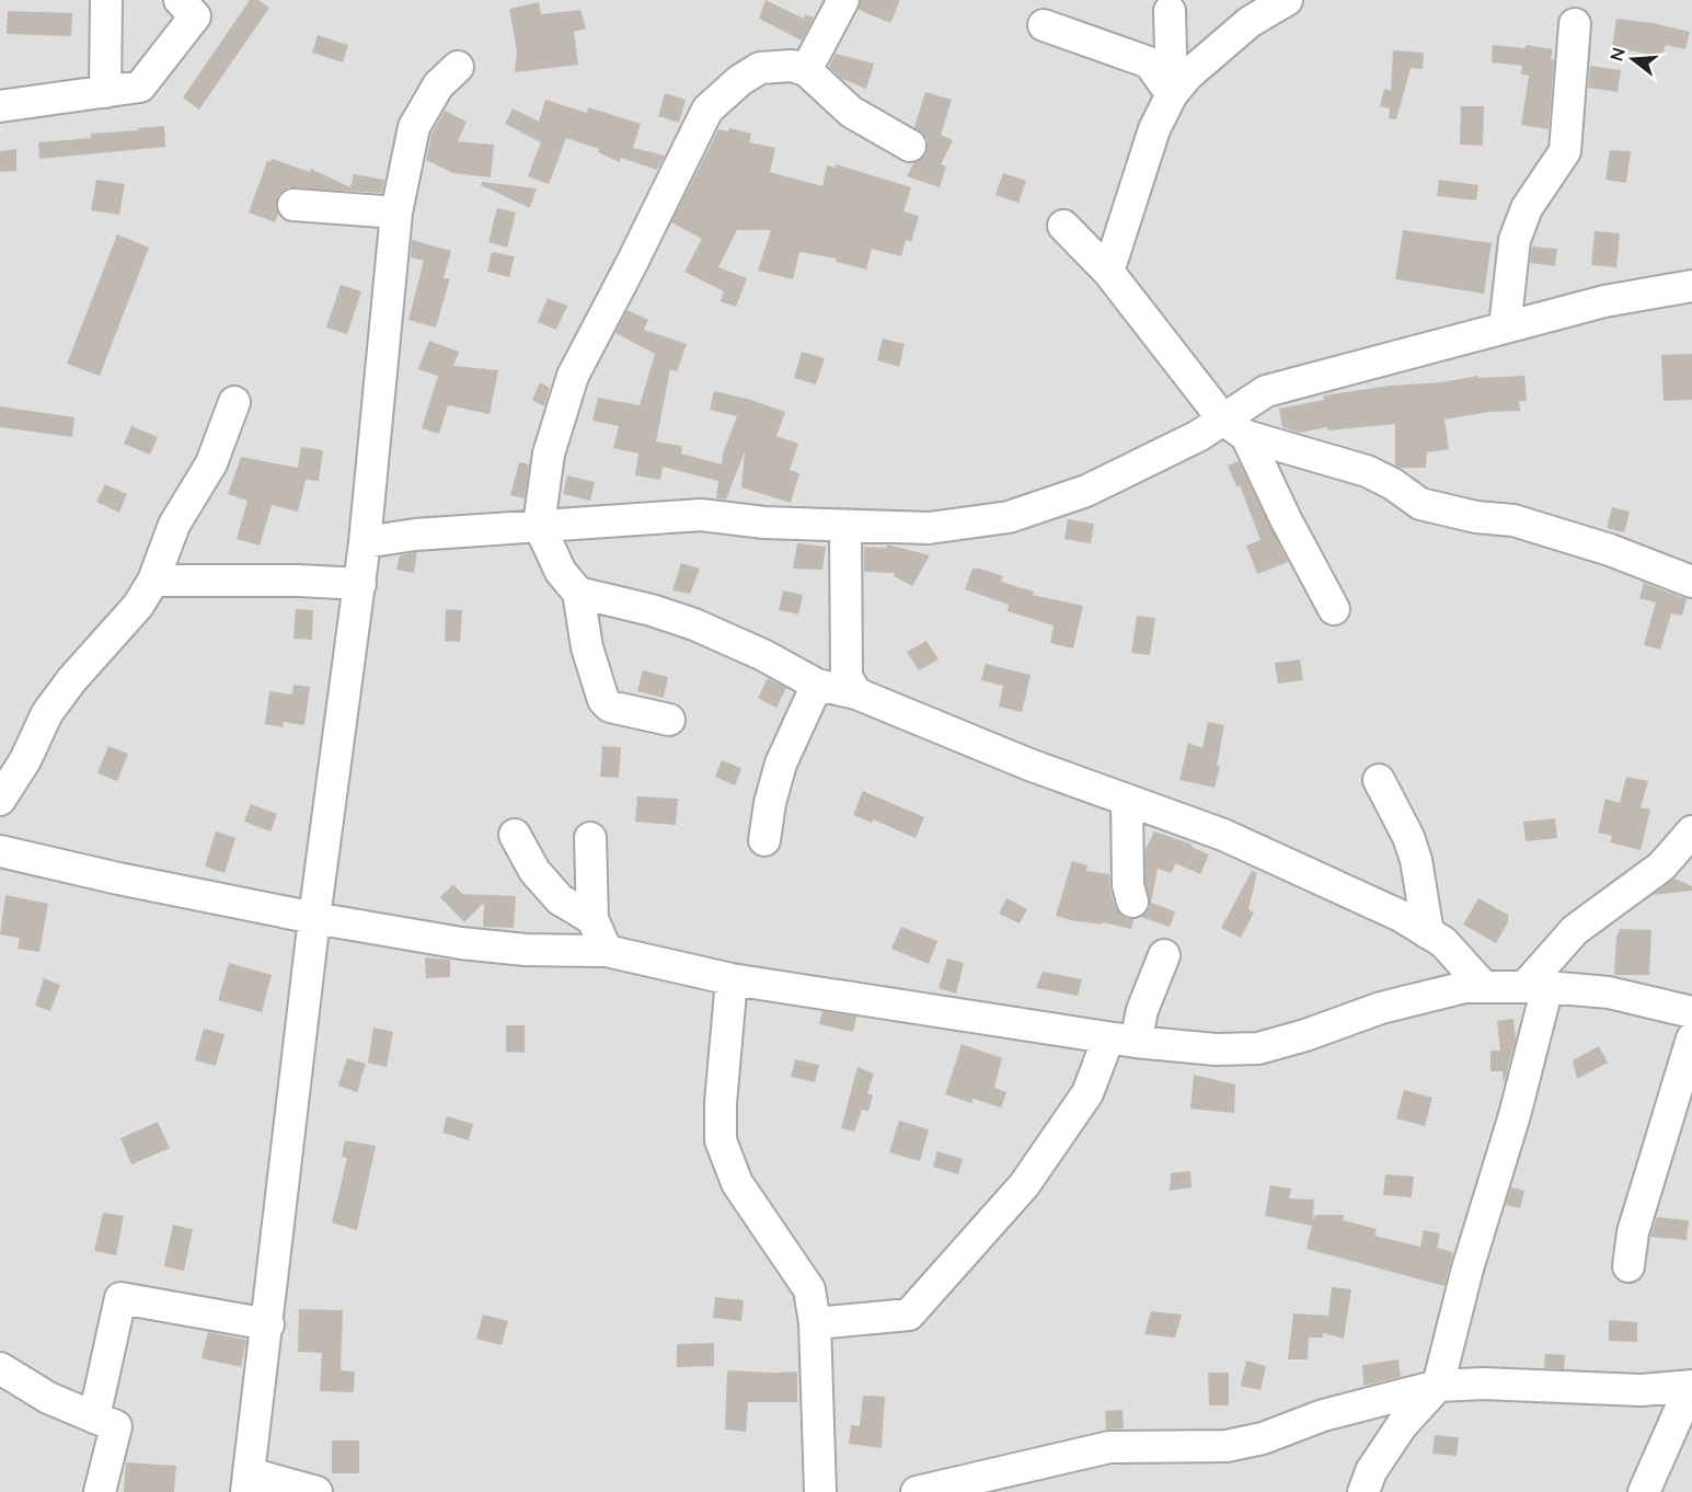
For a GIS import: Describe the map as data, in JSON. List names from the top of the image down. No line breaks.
{"north":"left"}
